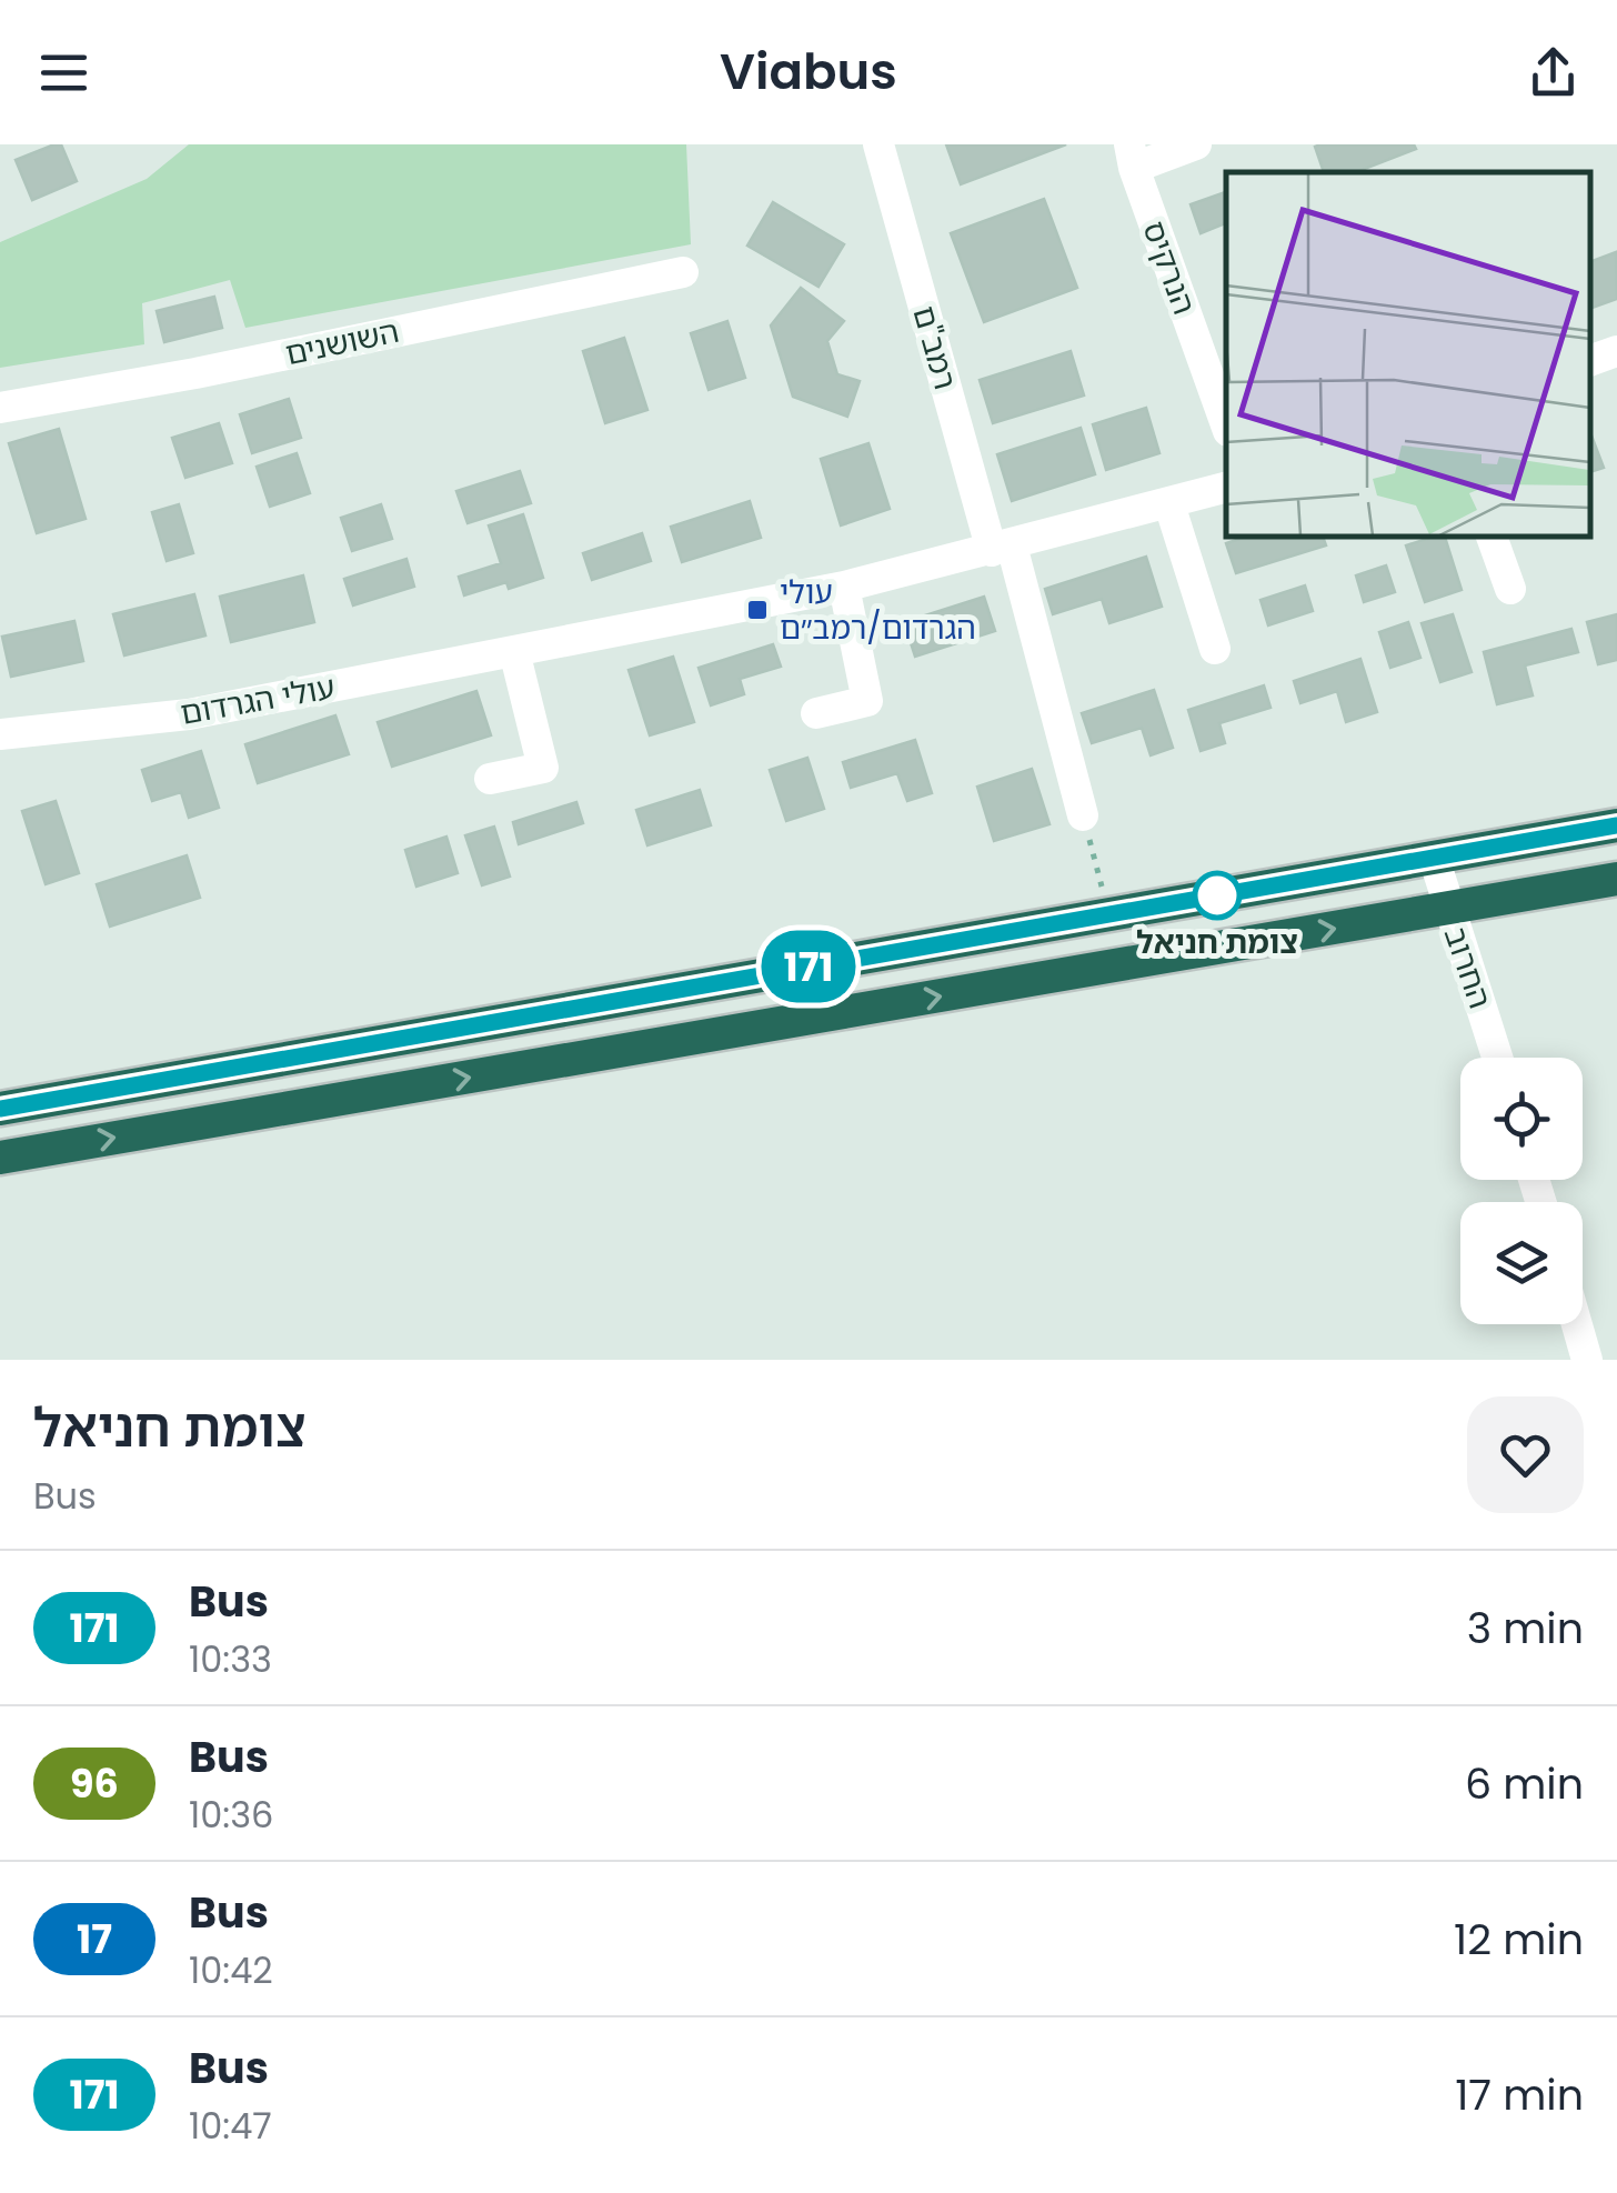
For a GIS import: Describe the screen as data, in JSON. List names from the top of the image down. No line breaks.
{"streets":{"street":["הנרקיס","השושנים","רמב\"ם","עולי הגרדום","החרוב"]},"crossings":[["רמב\"ם","עולי הגרדום"]],"places":{"transit":["עולי הגרדום/רמב״ם"],"other":["צומת חניאל"]},"lines":["bus line 171"],"page":{"header":"Viabus","on_map":"171","heading":["צומת חניאל","Bus"],"list":[{"mark":"171","name":"Bus","note":"10:33","value":"3 min"},{"mark":"96","name":"Bus","note":"10:36","value":"6 min"},{"mark":"17","name":"Bus","note":"10:42","value":"12 min"},{"mark":"171","name":"Bus","note":"10:47","value":"17 min"}]}}
